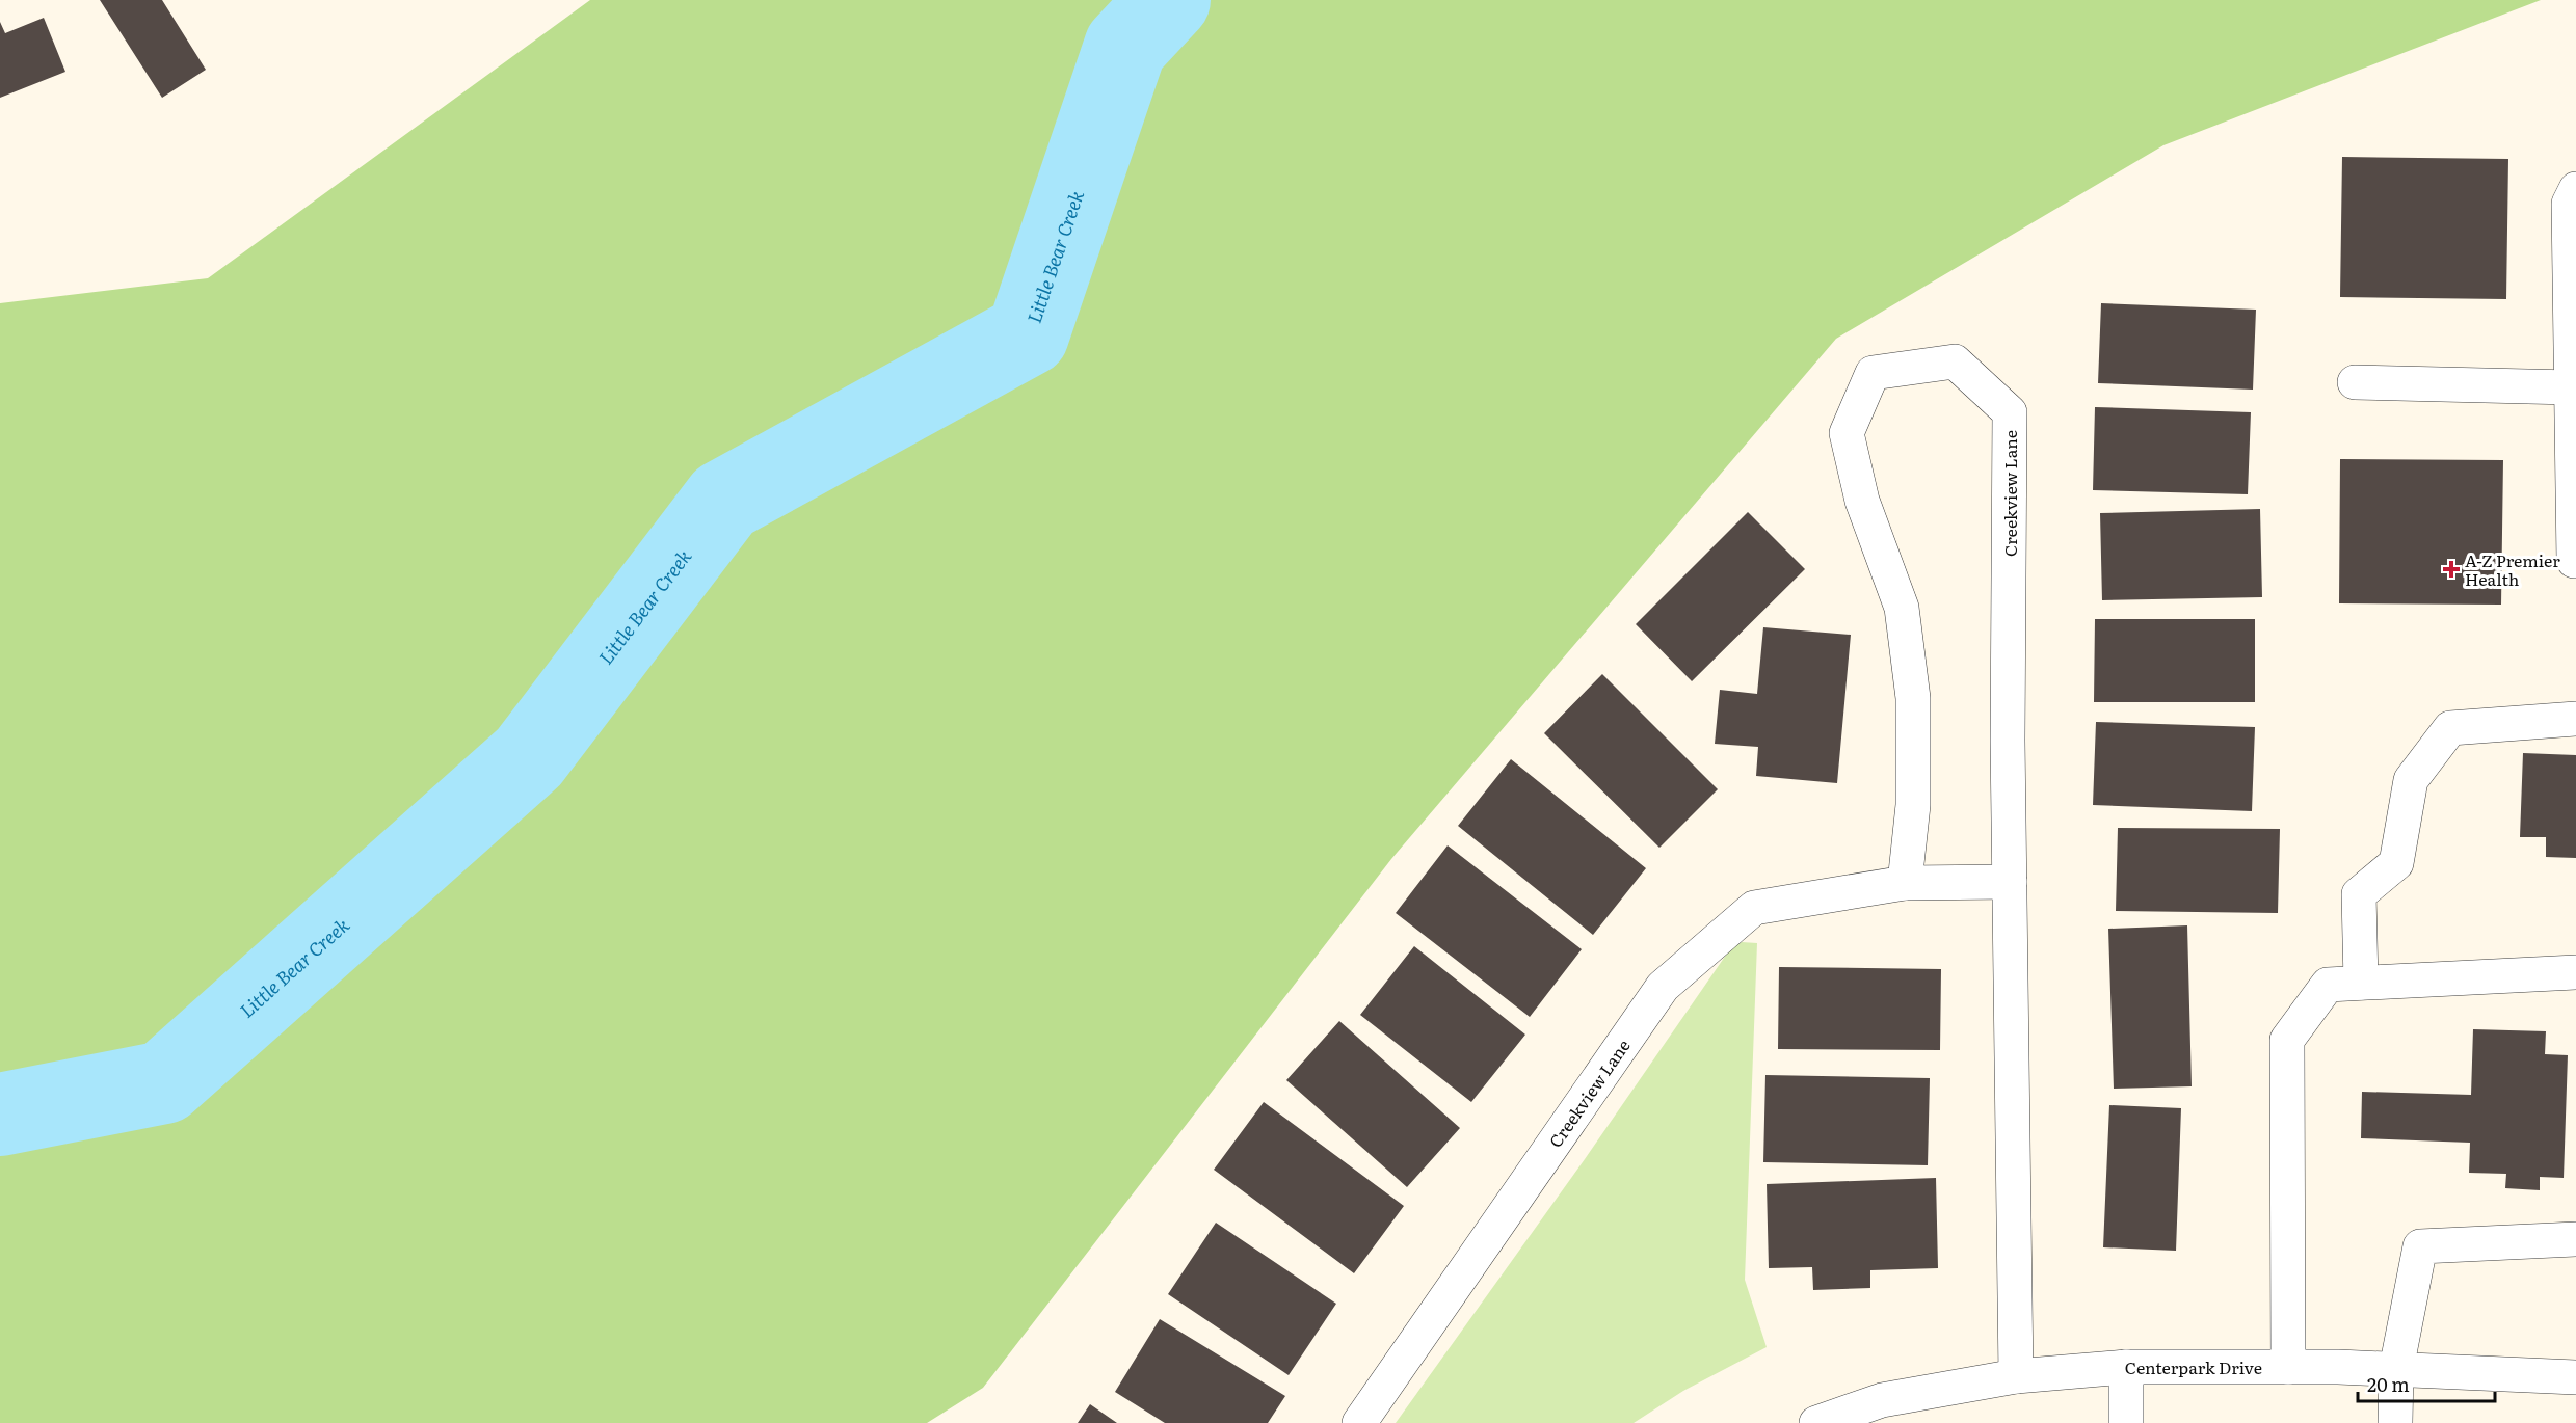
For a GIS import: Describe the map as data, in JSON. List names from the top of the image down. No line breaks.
{"streets":{"street":["Creekview Lane","Centerpark Drive"]},"crossings":[["Creekview Lane","Centerpark Drive"]],"water":["Little Bear Creek"],"places":{"health":["A-Z Premier Health"]},"scale_bar":"20 m"}
